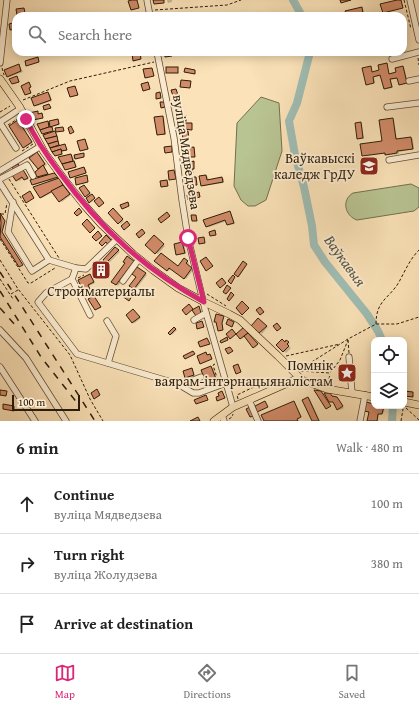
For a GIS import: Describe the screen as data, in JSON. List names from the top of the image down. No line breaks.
{"streets":{"street":["вуліца Мядведзева"]},"water":["Ваўкавыя"],"places":{"school or university":["Ваўкавыскі каледж ГрДУ"],"building":["Стройматериалы"],"place":["Помнік ваярам-інтэрнацыяналістам"]},"scale_bar":"100 m","page":{"search":"Search here","scale":"100 m","heading":["6 min","Walk · 480 m"],"list":[["Continue","вуліца Мядведзева","100 m"],["Turn right","вуліца Жолудзева","380 m"],"Arrive at destination"],"nav":["Map","Directions","Saved"]}}
